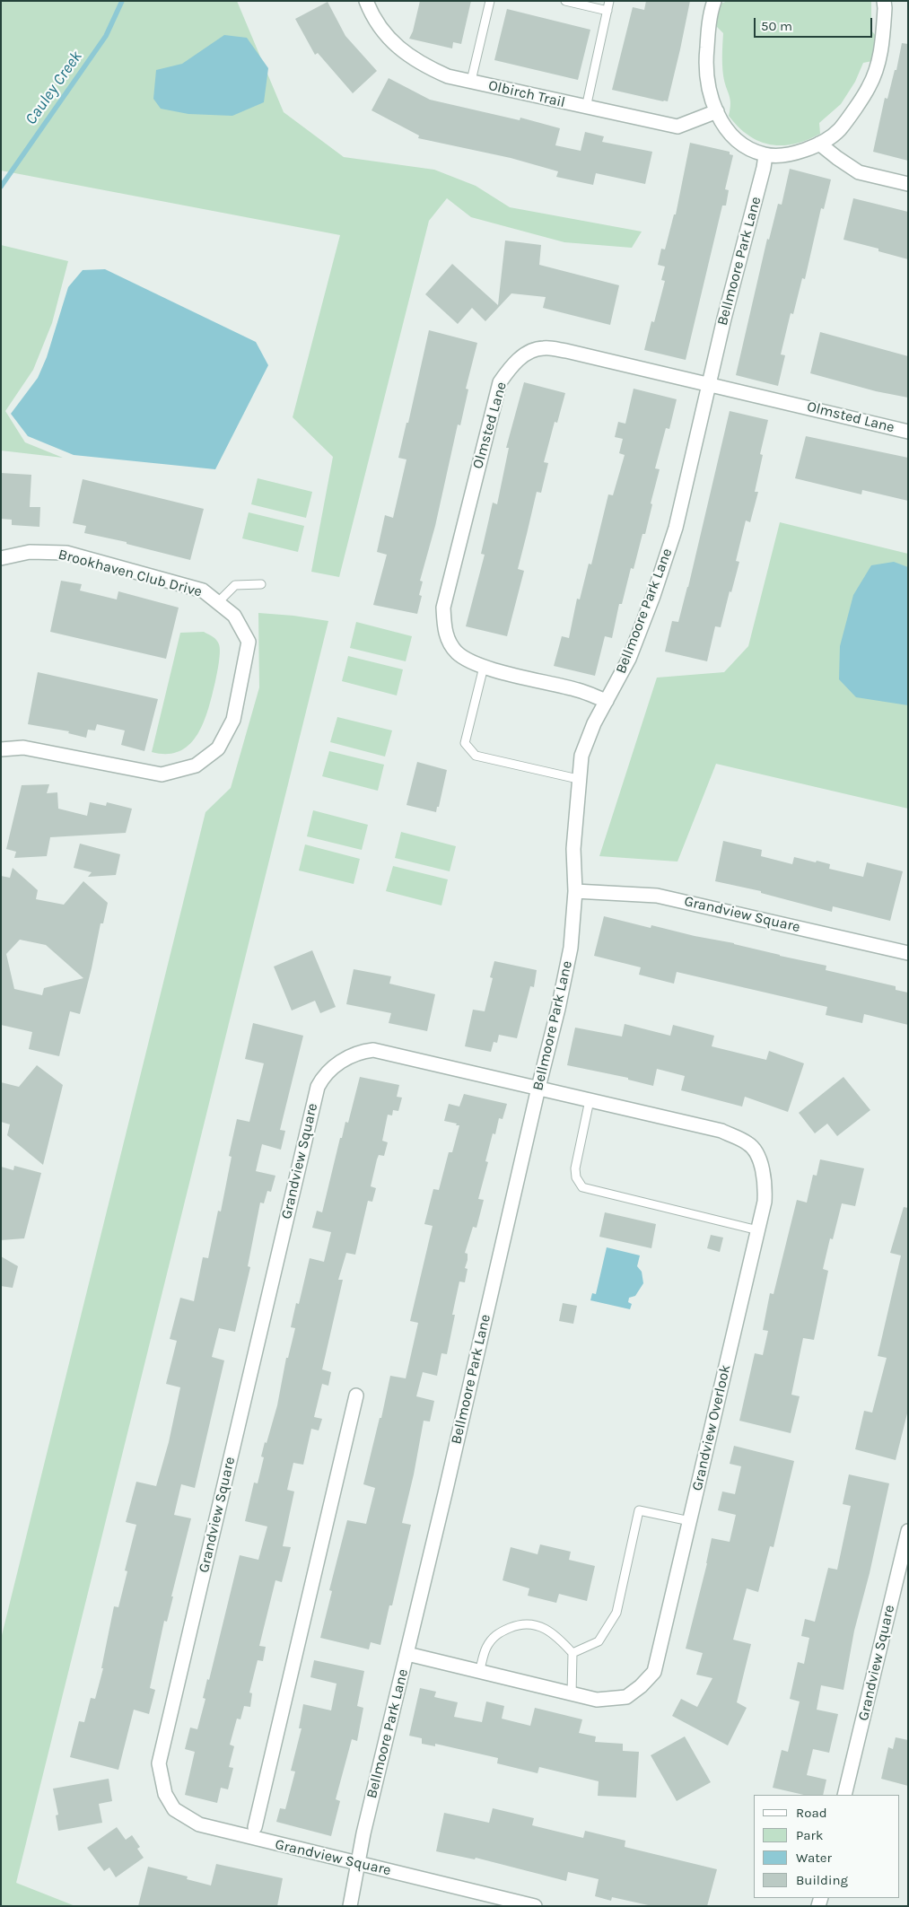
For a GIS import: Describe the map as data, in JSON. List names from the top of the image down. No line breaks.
{"streets":{"street":["Olbirch Trail","Bellmoore Park Lane","Olmsted Lane","Brookhaven Club Drive","Grandview Square","Grandview Overlook"]},"crossings":[["Bellmoore Park Lane","Olmsted Lane"],["Bellmoore Park Lane","Grandview Square"],["Bellmoore Park Lane","Grandview Overlook"],["Grandview Square","Grandview Overlook"]],"water":["Cauley Creek"],"legend":["Road","Park","Water","Building"],"scale_bar":"50 m"}
